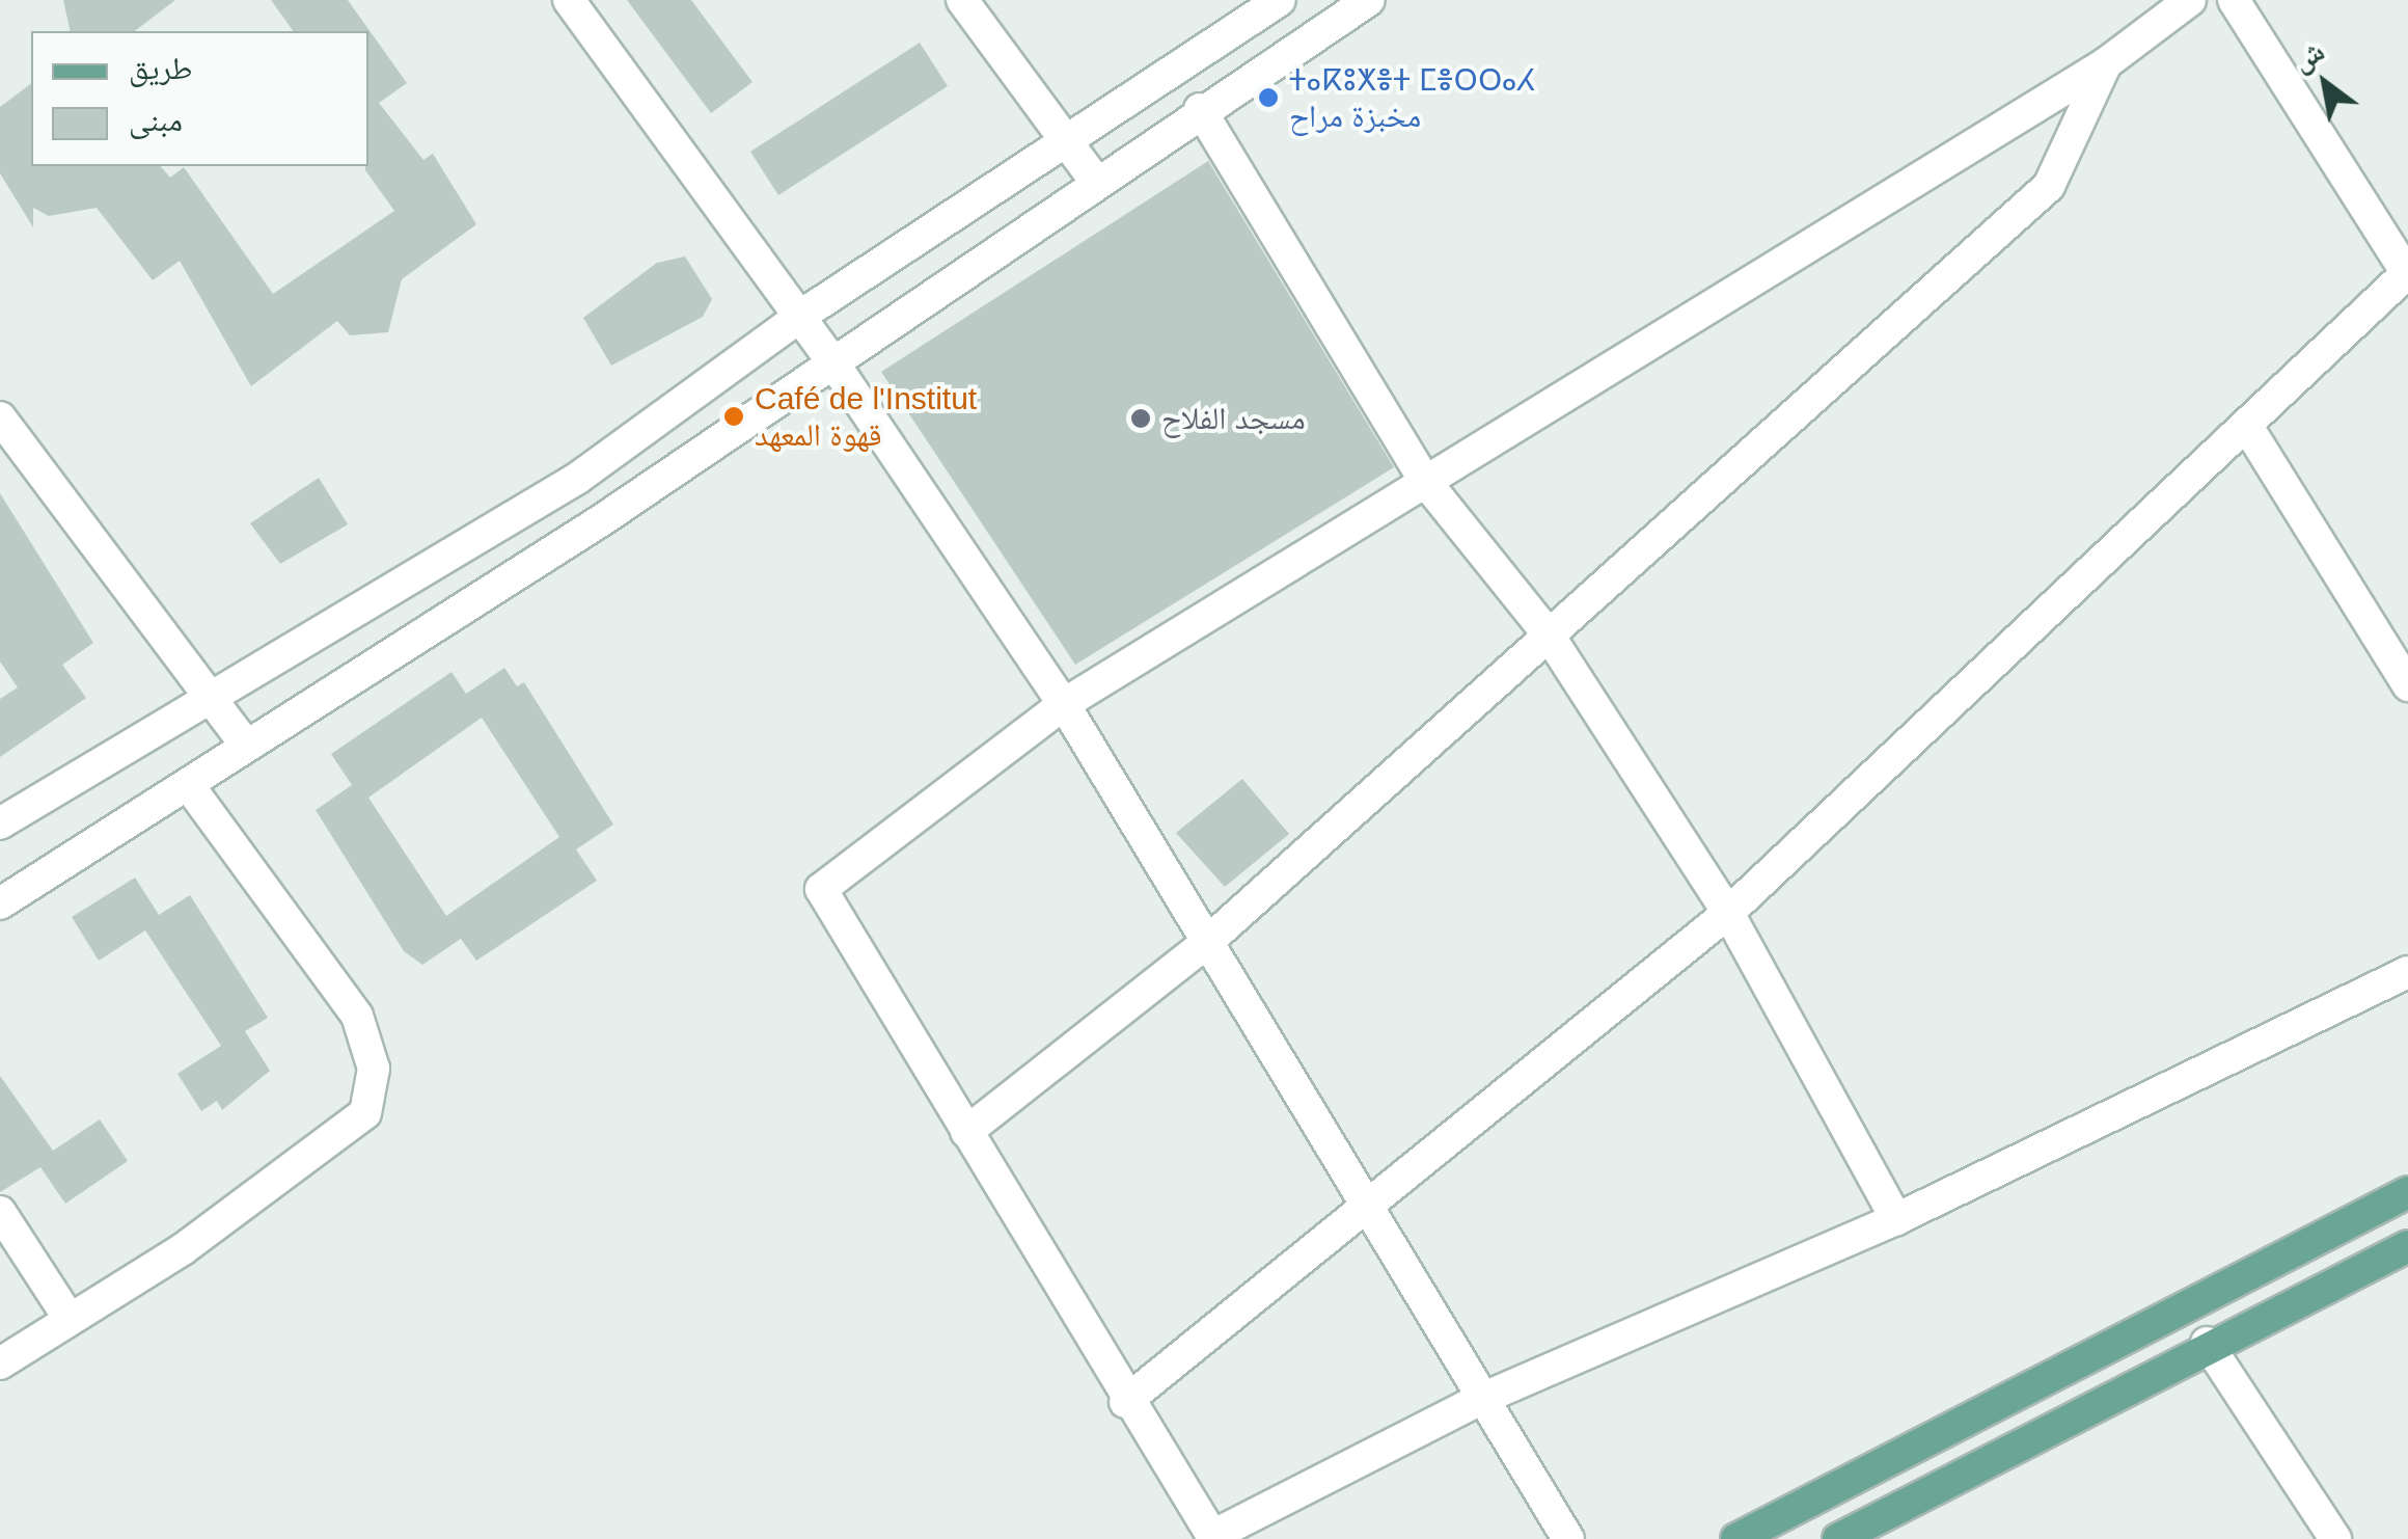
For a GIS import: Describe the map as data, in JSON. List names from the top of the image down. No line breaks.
{"places":["ⵜⴰⴽⵓⵅⴻⵜ ⵎⴻⵔⵔⴰⵃ مخبزة مراح","Café de l'Institut قهوة المعهد","مسجد الفلاح"],"legend":["طريق","مبنى"],"north":"top left"}
